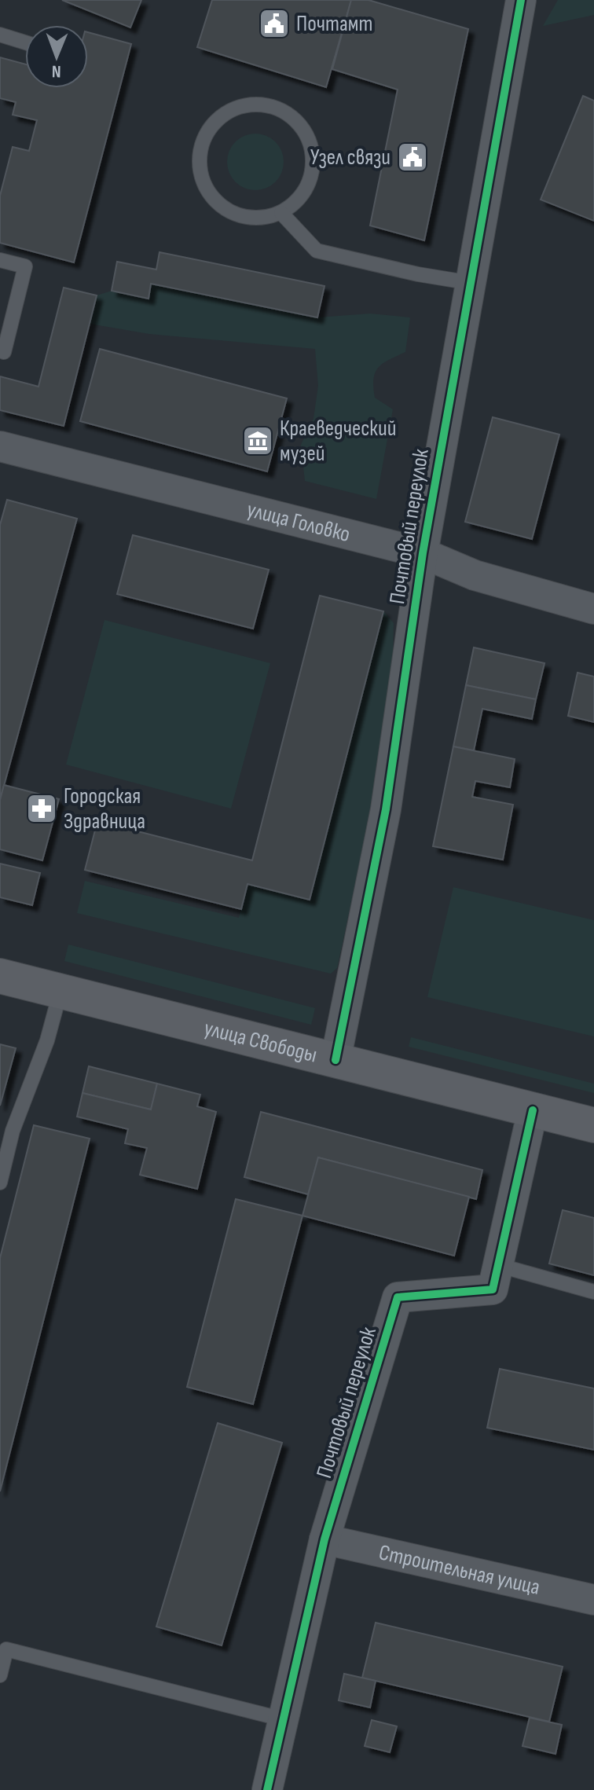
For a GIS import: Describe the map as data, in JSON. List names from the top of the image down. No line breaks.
{"streets":{"main road":["улица Свободы"],"street":["улица Головко","Почтовый переулок","Строительная улица"]},"crossings":[["улица Головко","Почтовый переулок"],["Почтовый переулок","улица Свободы"],["Почтовый переулок","Строительная улица"]],"places":{"public building":["Почтамт","Узел связи"],"museum":["Краеведческий музей"],"pharmacy":["Городская Здравница"]},"north":"bottom"}
